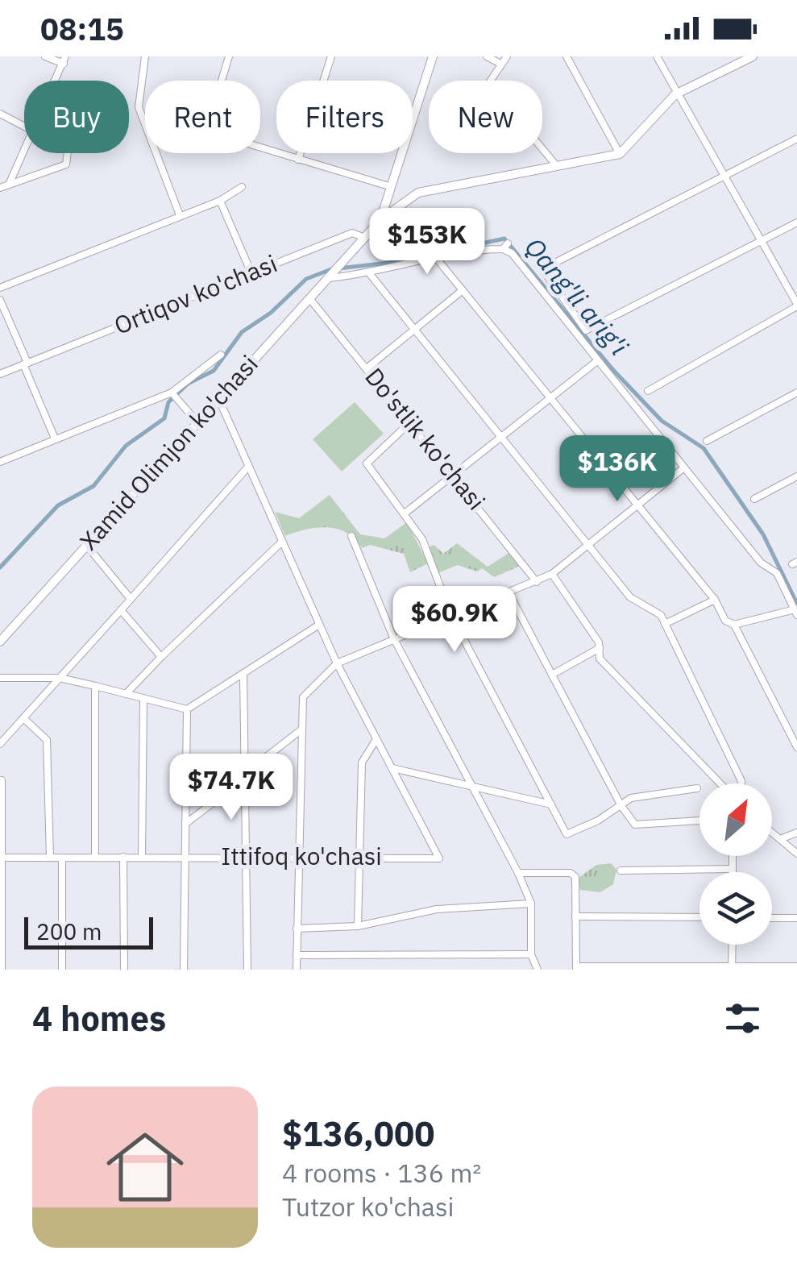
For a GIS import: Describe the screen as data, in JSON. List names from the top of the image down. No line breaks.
{"streets":{"main road":["Xamid Olimjon ko'chasi"],"street":["Ortiqov ko'chasi","Do'stlik ko'chasi","Ittifoq ko'chasi"]},"crossings":[["Ortiqov ko'chasi","Xamid Olimjon ko'chasi"],["Do'stlik ko'chasi","Xamid Olimjon ko'chasi"]],"water":["Qang'li arig'i"],"scale_bar":"200 m","north":"top right","page":{"status":"08:15","chip":["Buy","Rent","Filters","New"],"price":["$153K","$136K","$60.9K","$74.7K"],"scale":"200 m","heading":"4 homes","list":[{"name":"$136,000","note":"4 rooms · 136 m² · Tutzor ko'chasi"}]}}
